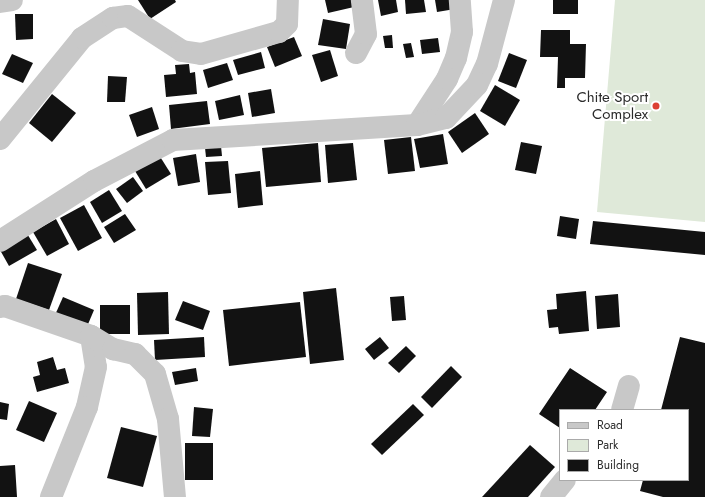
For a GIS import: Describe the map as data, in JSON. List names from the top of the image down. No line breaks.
{"places":["Chite Sport Complex"],"legend":["Road","Park","Building"]}
